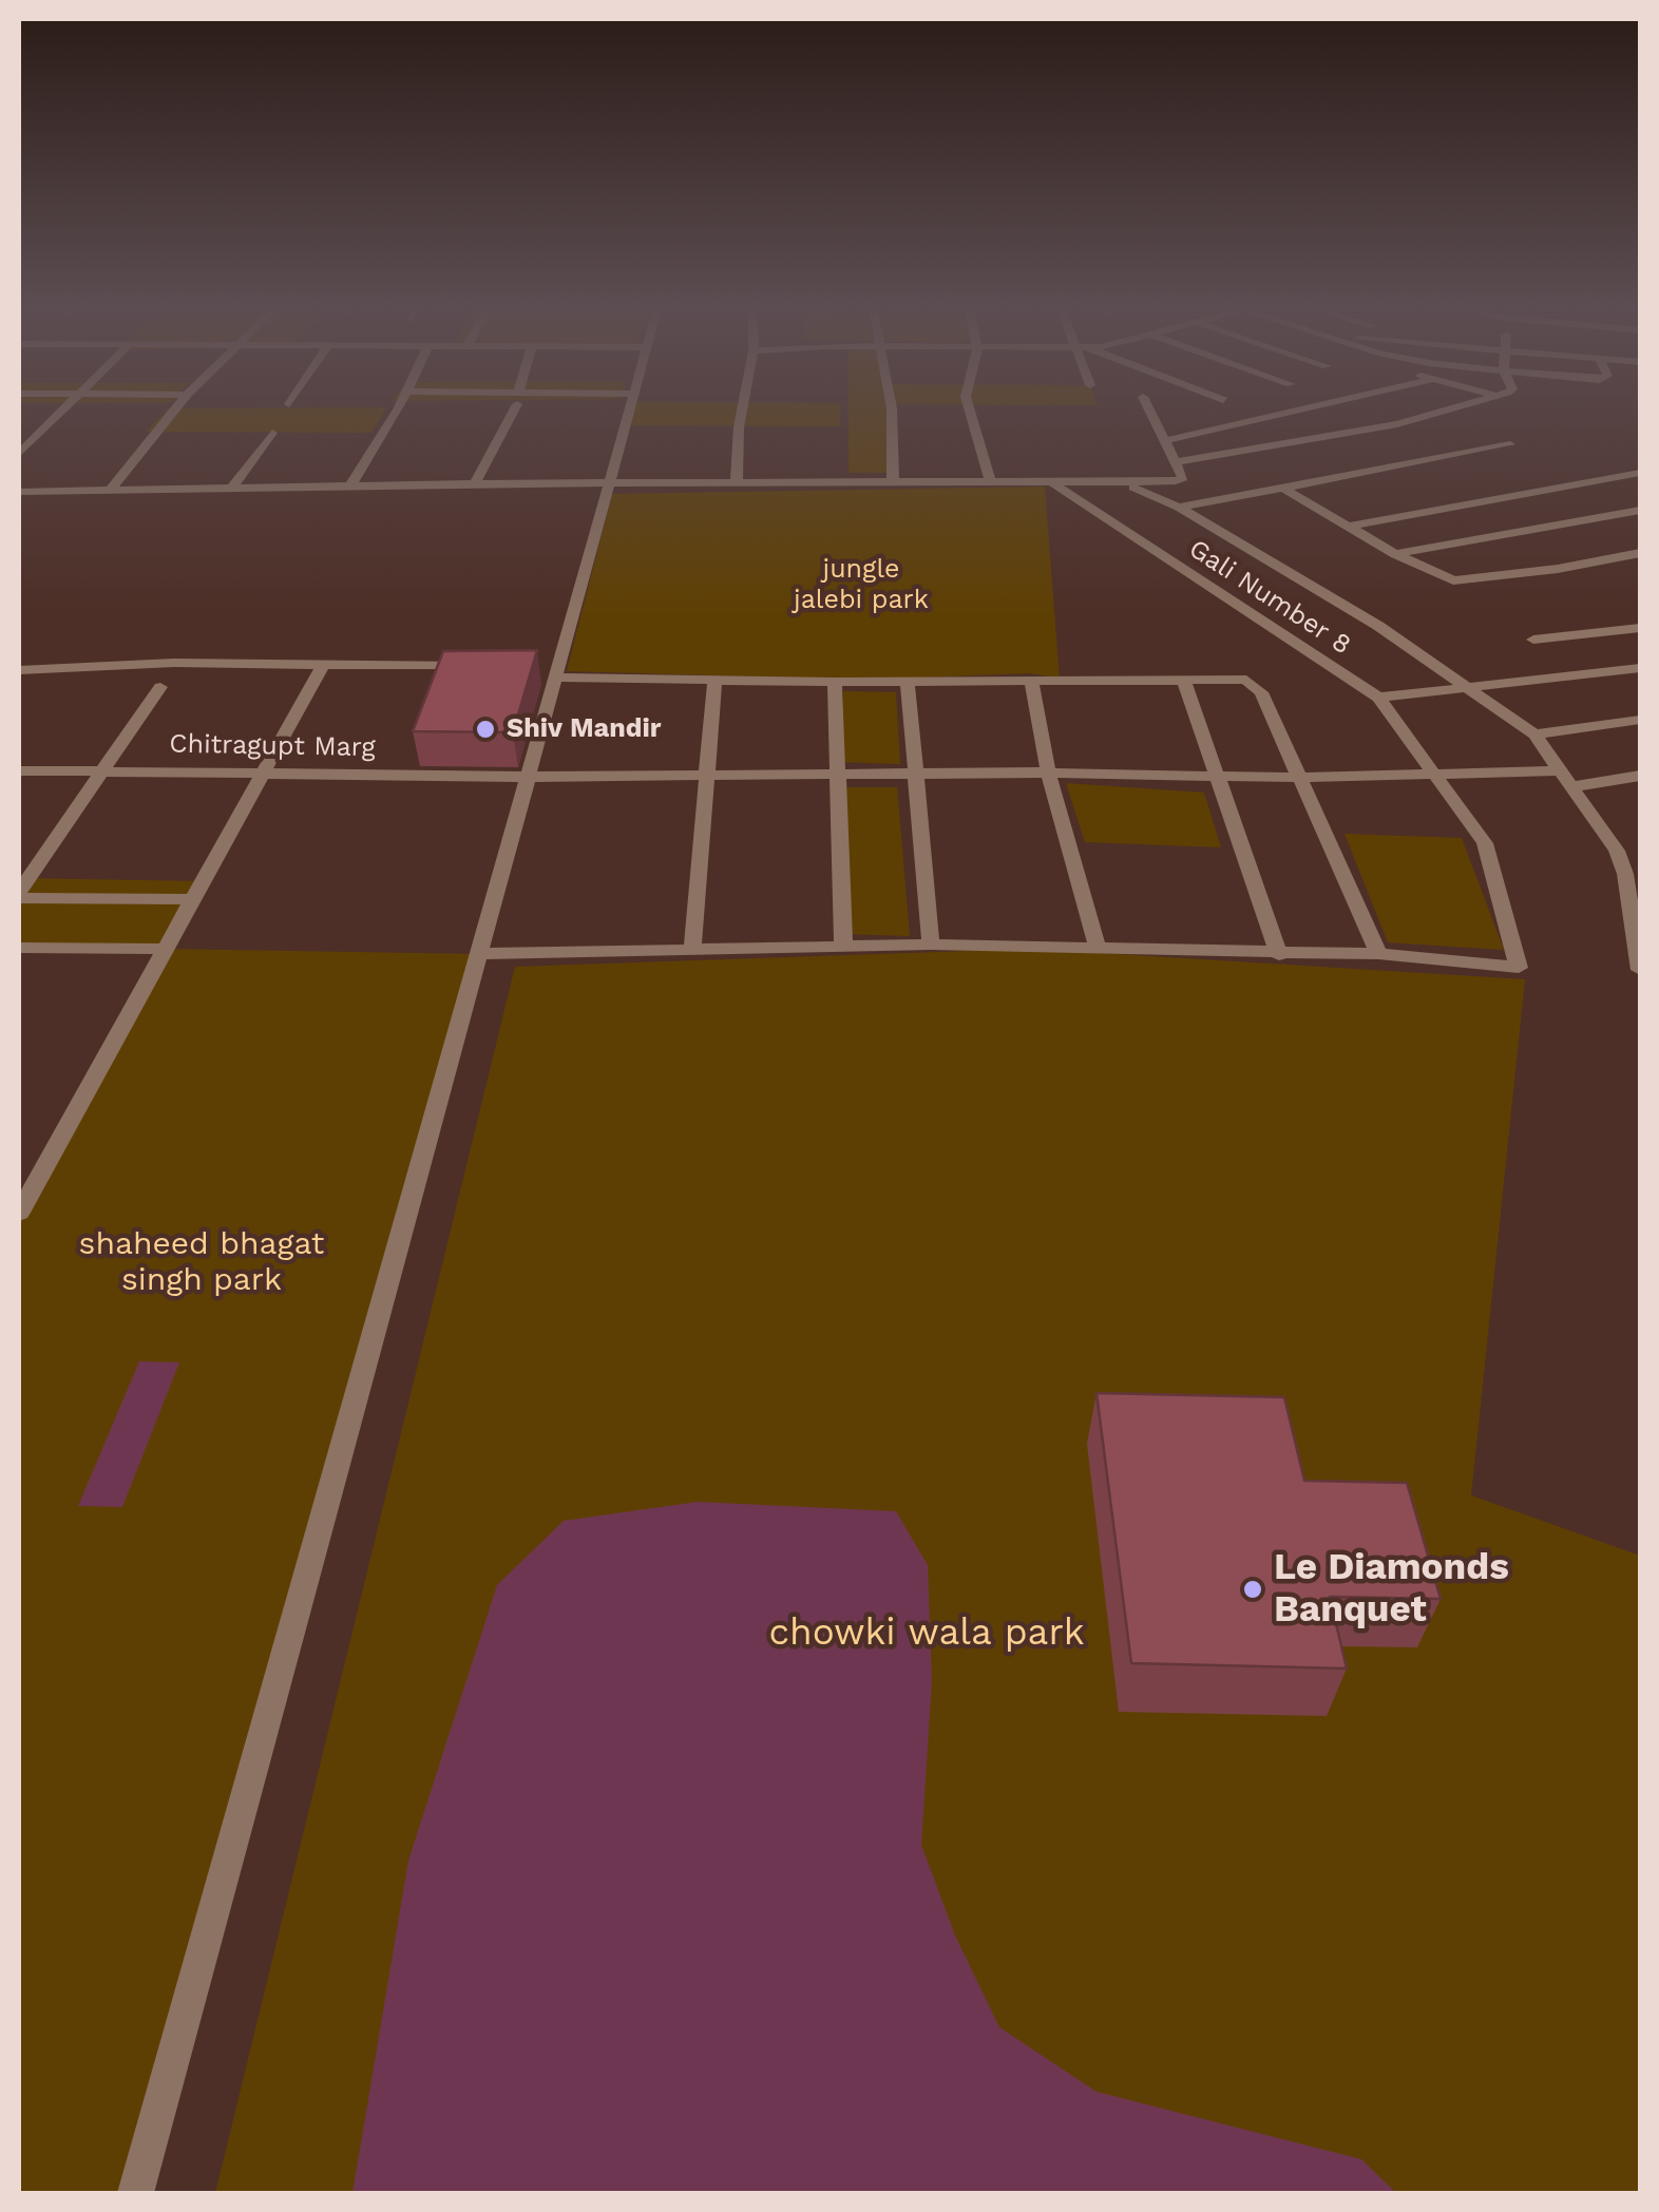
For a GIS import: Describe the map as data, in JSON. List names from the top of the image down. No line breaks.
{"streets":{"street":["Gali Number 8","Chitragupt Marg"]},"crossings":[["Gali Number 8","Chitragupt Marg"]],"parks":["jungle jalebi park","shaheed bhagat singh park","chowki wala park"],"places":["Shiv Mandir","Le Diamonds Banquet"]}
